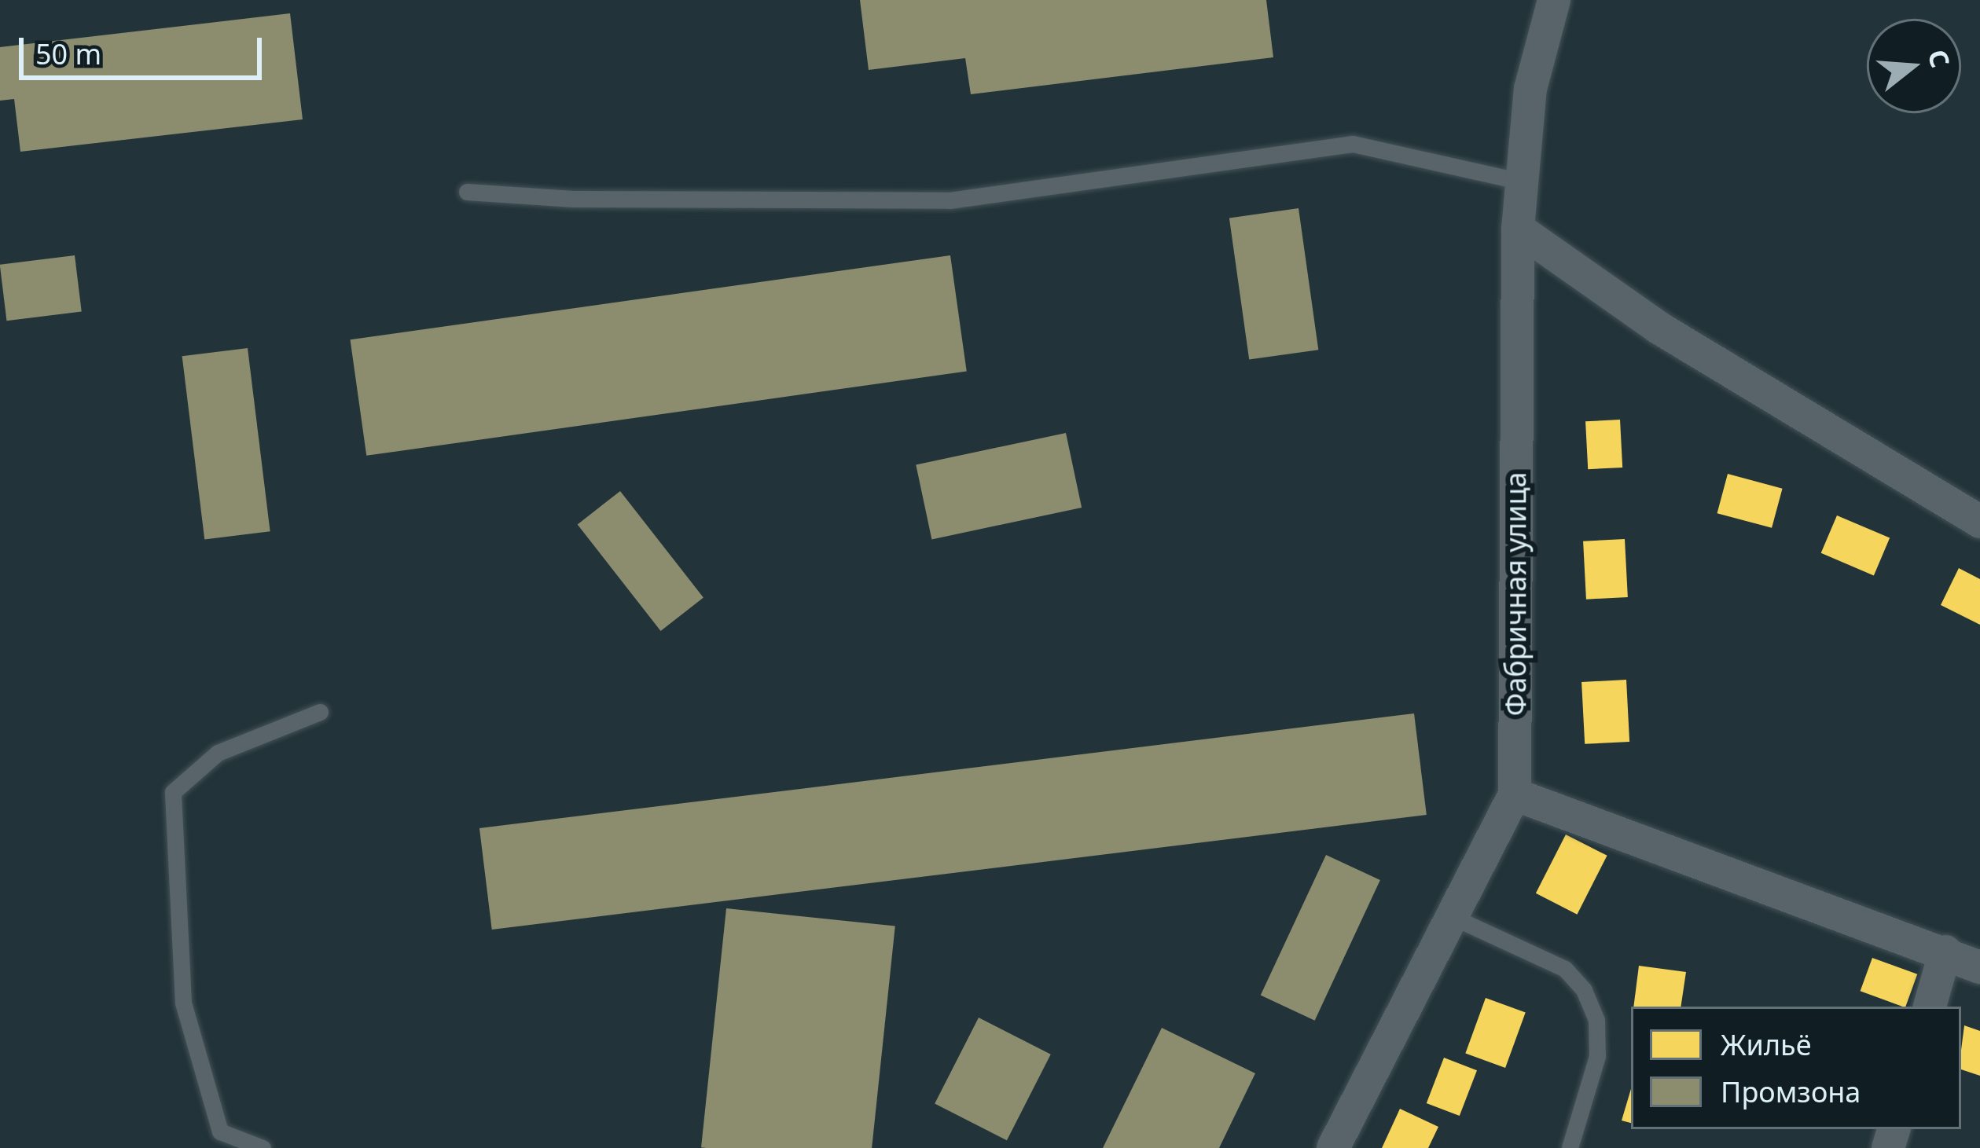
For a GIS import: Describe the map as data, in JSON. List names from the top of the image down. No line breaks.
{"streets":{"street":["Фабричная улица"]},"legend":["Жильё","Промзона"],"scale_bar":"50 m","north":"right"}
